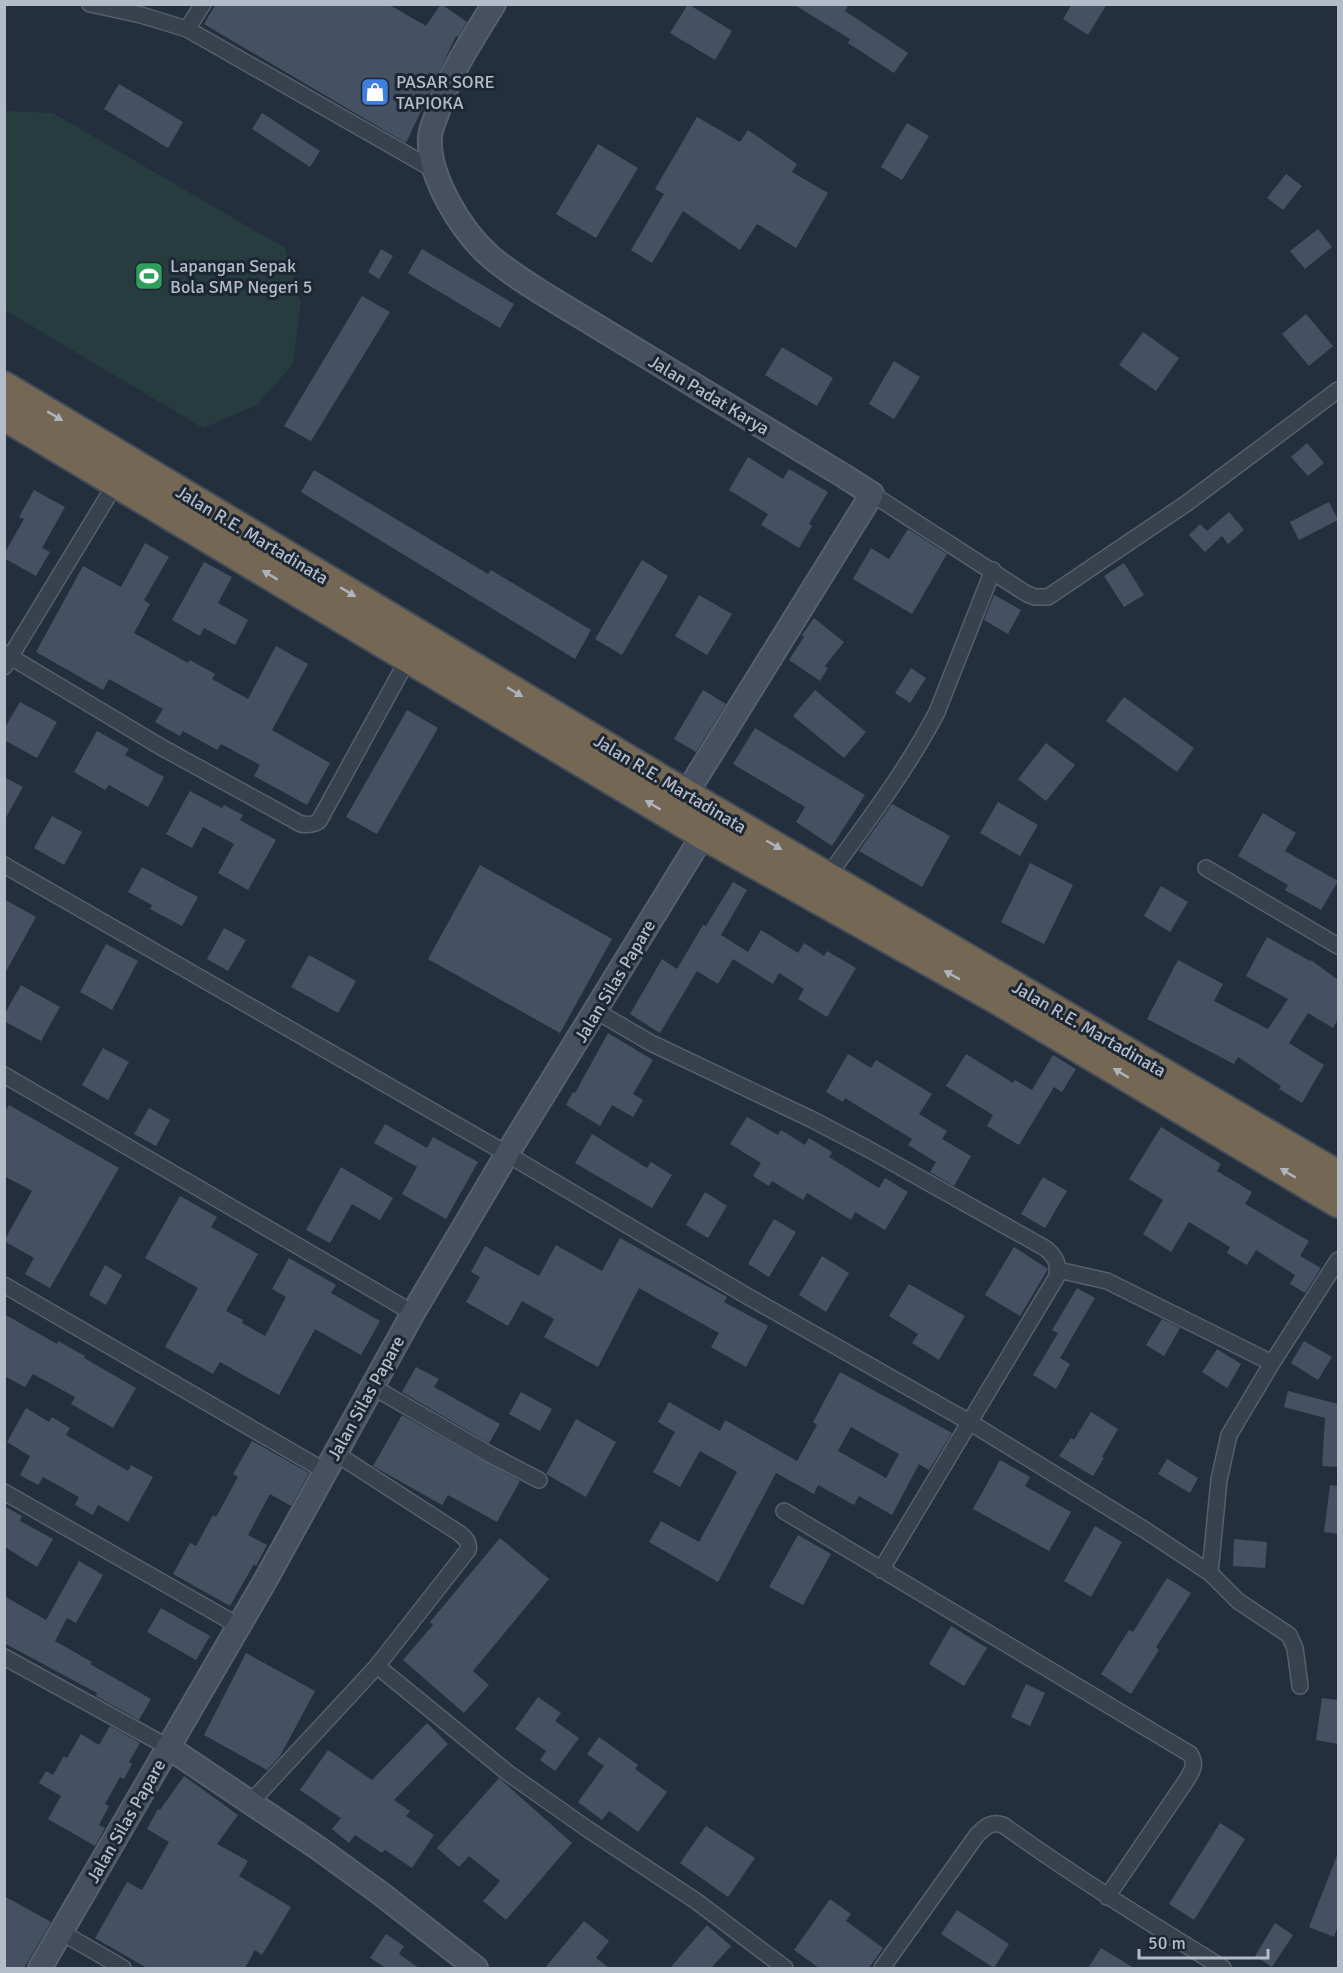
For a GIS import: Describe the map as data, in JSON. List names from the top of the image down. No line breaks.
{"streets":{"highway":["Jalan R.E. Martadinata"],"street":["Jalan Padat Karya","Jalan Silas Papare"]},"crossings":[["Jalan R.E. Martadinata","Jalan Silas Papare"]],"places":{"shop":["PASAR SORE TAPIOKA"],"sports":["Lapangan Sepak Bola SMP Negeri 5"]},"scale_bar":"50 m"}
